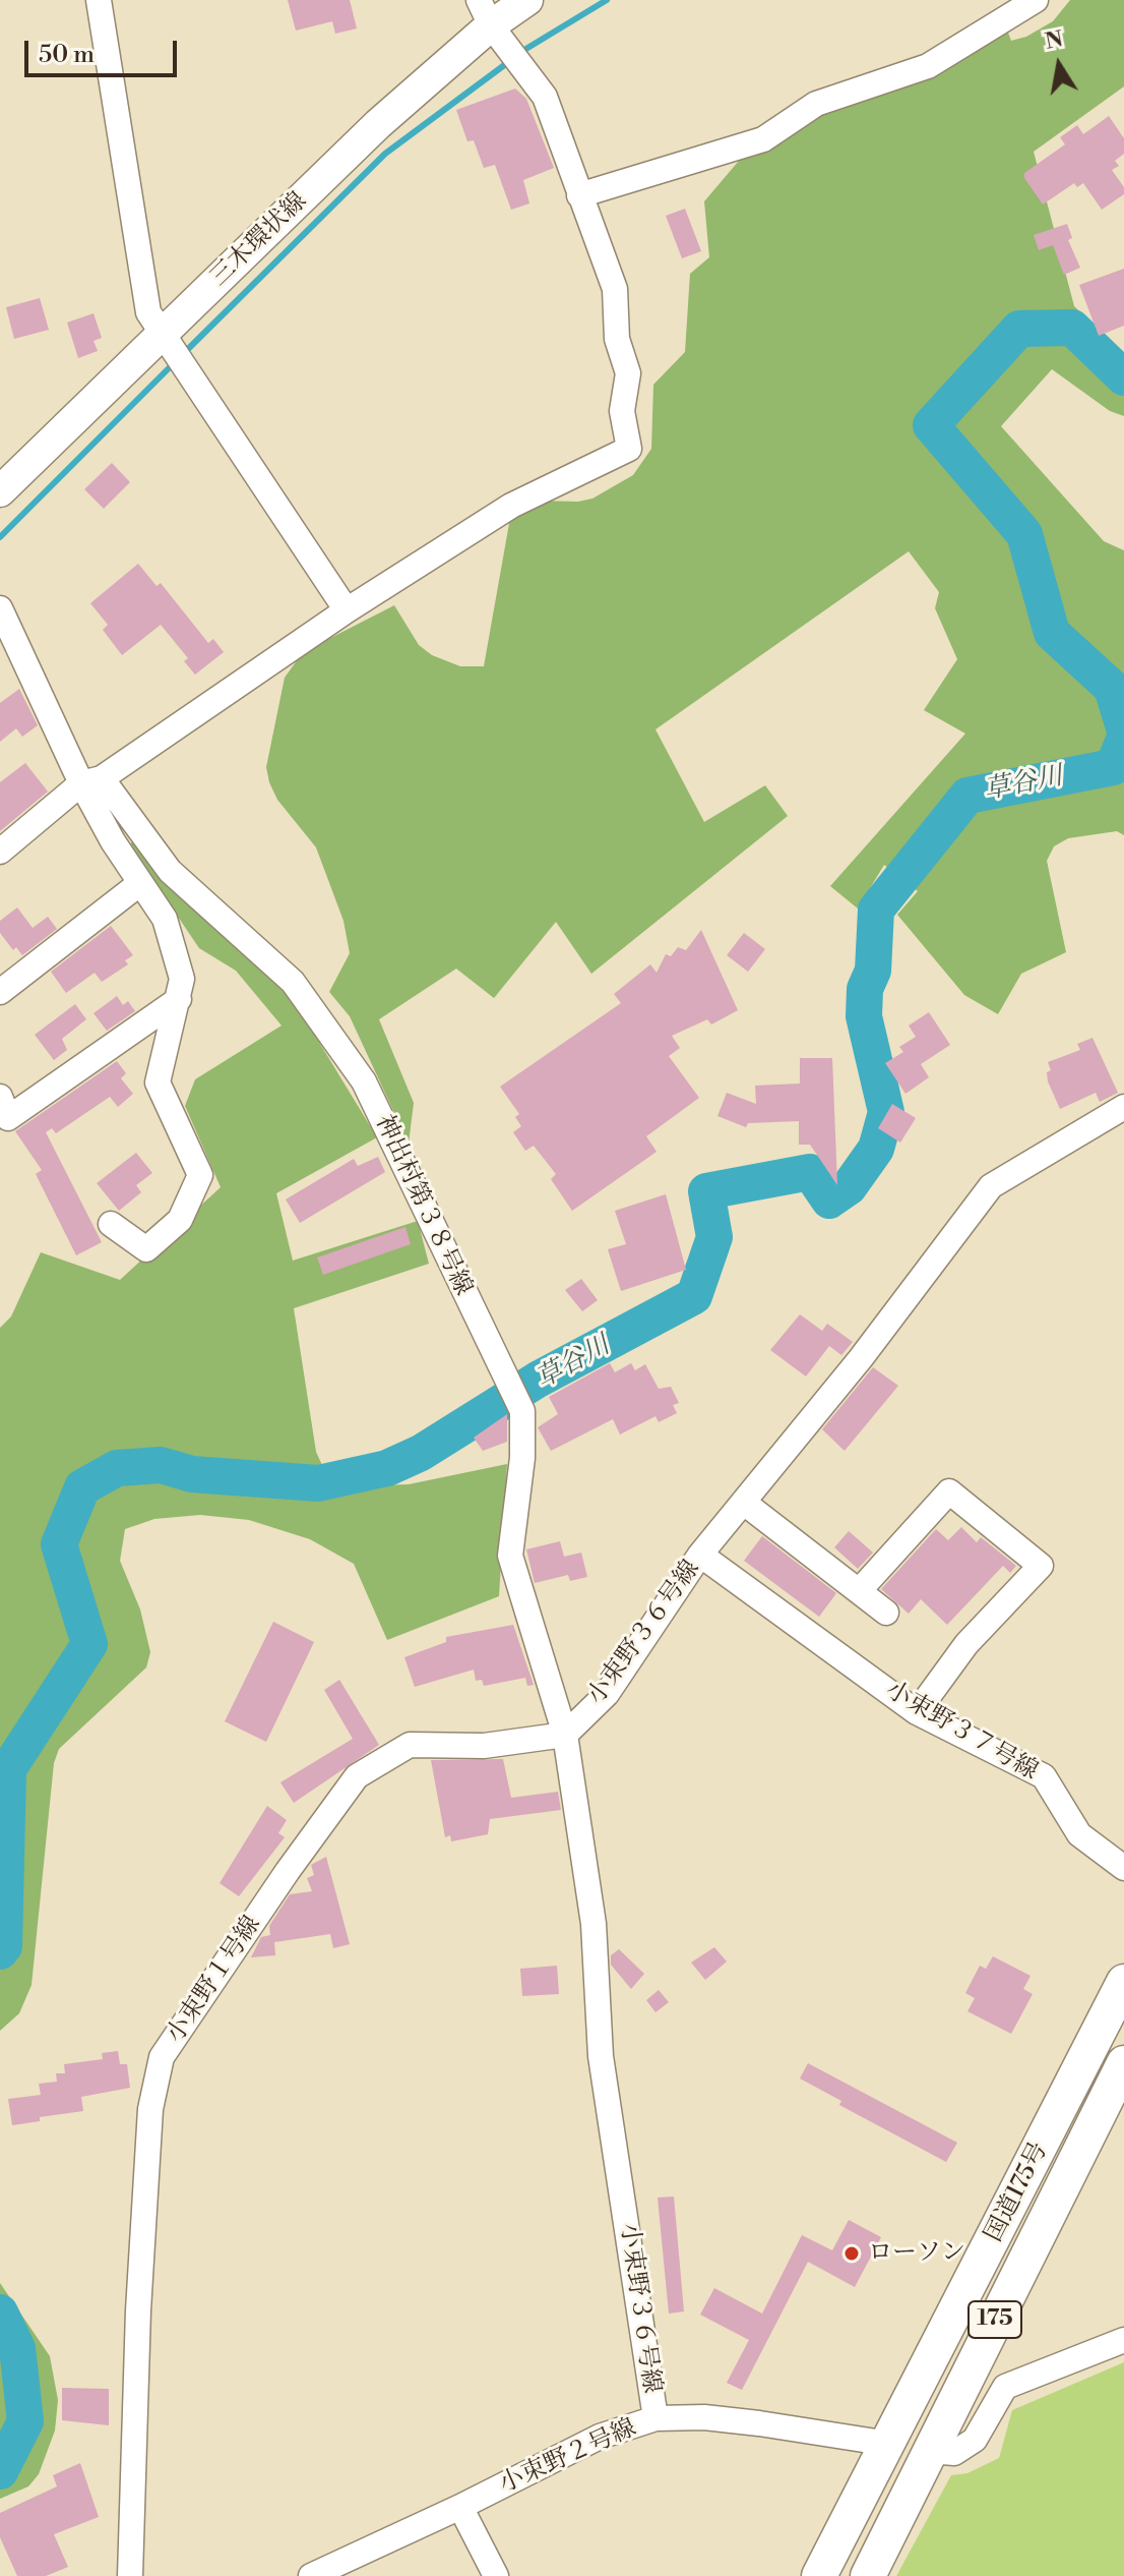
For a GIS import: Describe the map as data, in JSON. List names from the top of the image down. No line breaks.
{"streets":{"highway":["国道175号","175"],"main road":["三木環状線"],"street":["神出村第３８号線","小束野３６号線","小束野３７号線","小束野１号線","小束野２号線"]},"crossings":[["神出村第３８号線","小束野３６号線"],["神出村第３８号線","小束野１号線"],["小束野３６号線","小束野３７号線"],["小束野３６号線","小束野１号線"],["小束野３６号線","小束野２号線"],["国道175号","小束野２号線"]],"water":["草谷川"],"places":["ローソン"],"scale_bar":"50 m","north":"top"}
